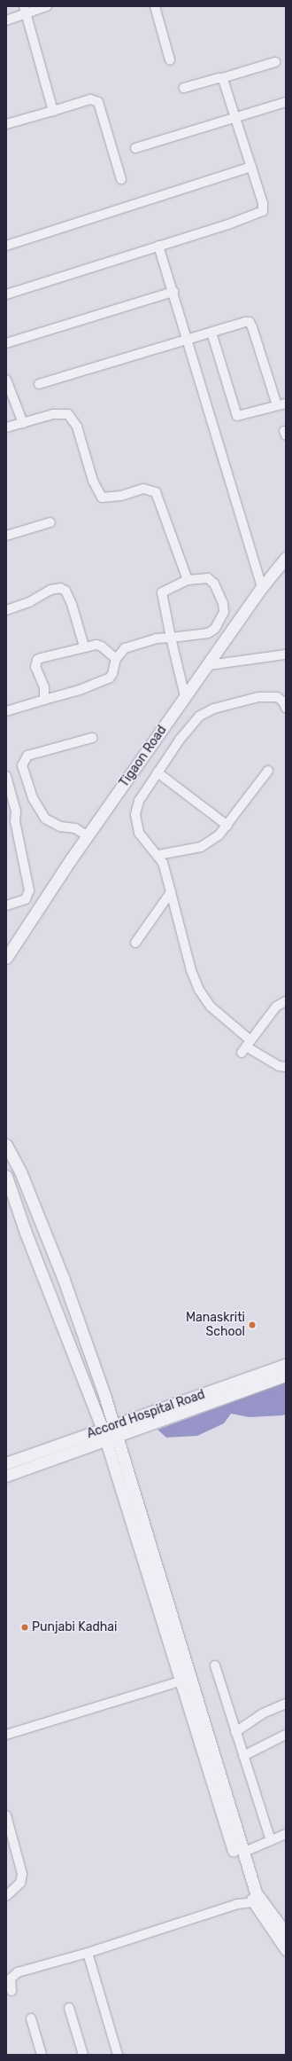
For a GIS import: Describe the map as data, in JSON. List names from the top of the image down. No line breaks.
{"streets":{"street":["Tigaon Road","Accord Hospital Road"]},"places":["Manaskriti School","Punjabi Kadhai"]}
